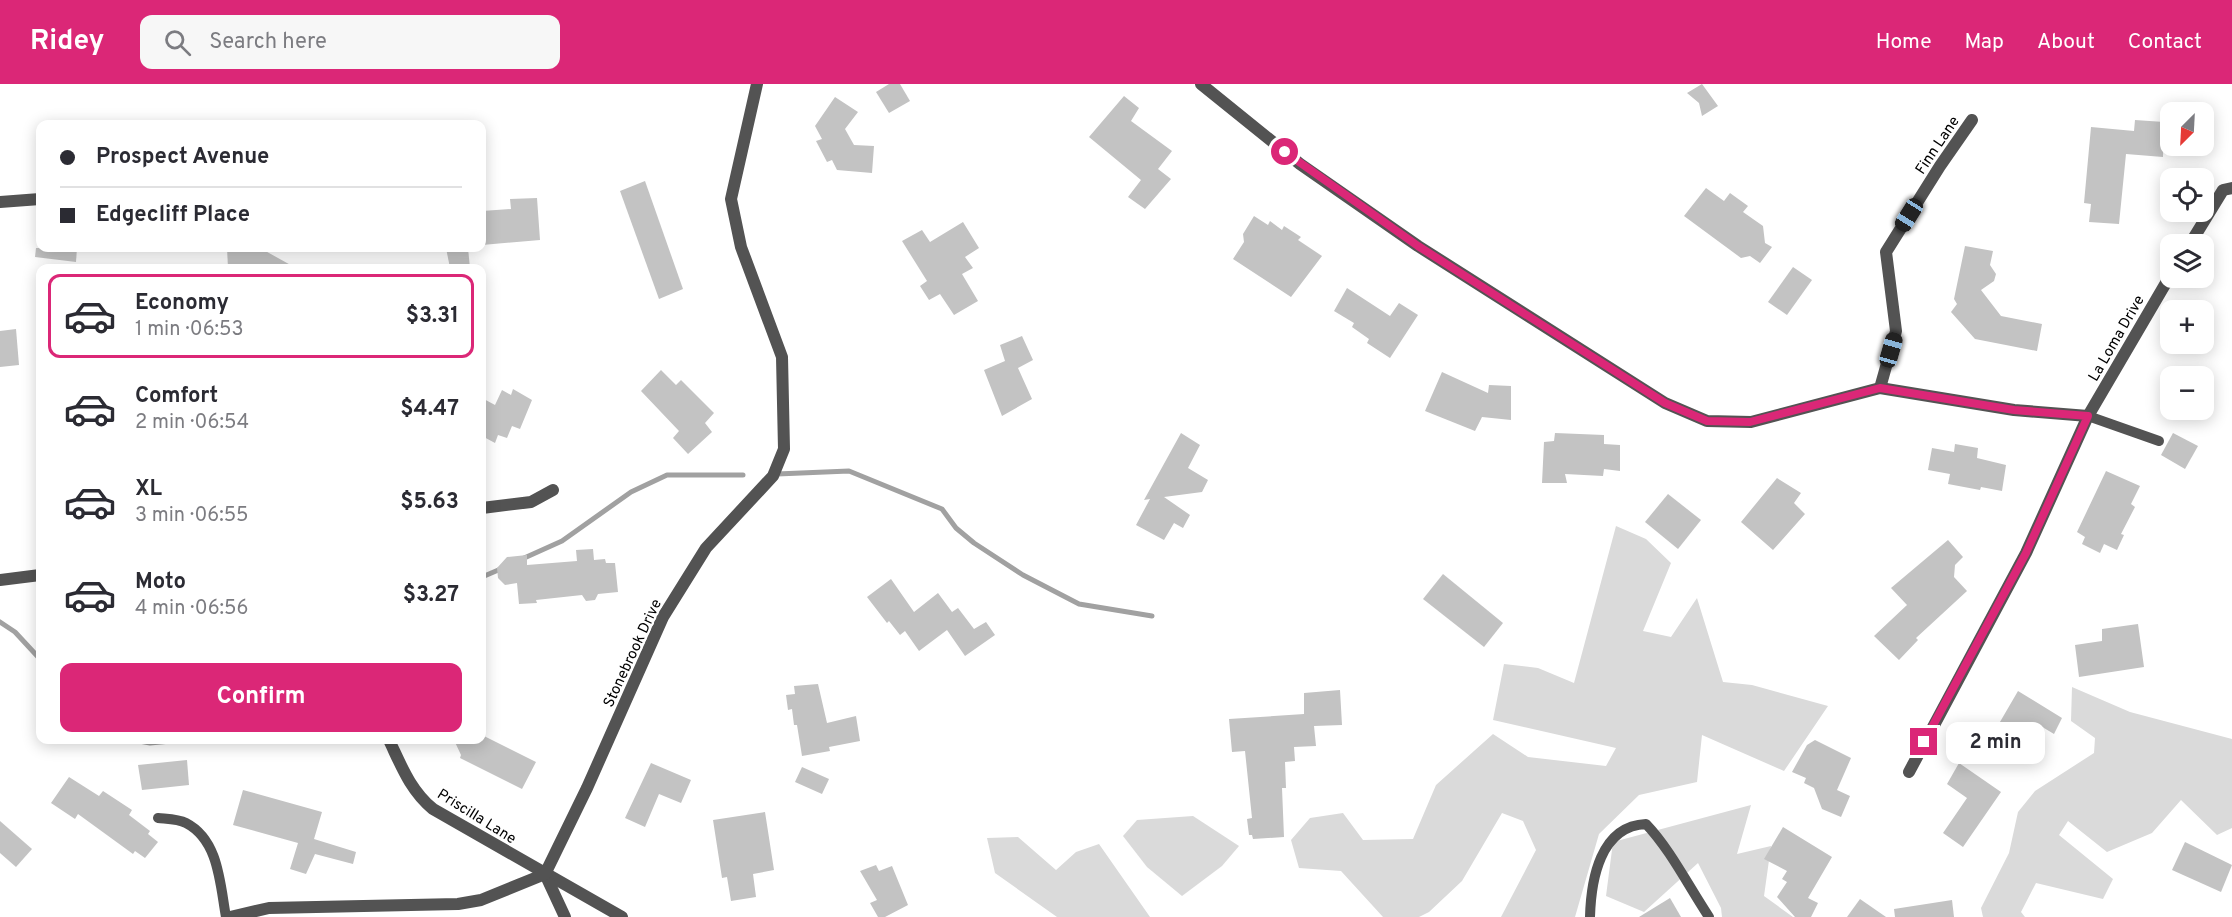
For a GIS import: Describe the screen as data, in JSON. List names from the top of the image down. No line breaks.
{"streets":{"street":["Finn Lane","La Loma Drive","Stonebrook Drive","Priscilla Lane"]},"crossings":[["Stonebrook Drive","Priscilla Lane"]],"north":"bottom left","page":{"header":"Ridey","search":"Search here","nav":["Home","Map","About","Contact"],"map_buttons":["+","−"],"banner":["Prospect Avenue","Edgecliff Place"],"list":[{"name":"Economy","note":"1 min · 06:53","value":"$3.31"},{"name":"Comfort","note":"2 min · 06:54","value":"$4.47"},{"name":"XL","note":"3 min · 06:55","value":"$5.63"},{"name":"Moto","note":"4 min · 06:56","value":"$3.27"}],"buttons":"Confirm","bubble":"2 min"}}
